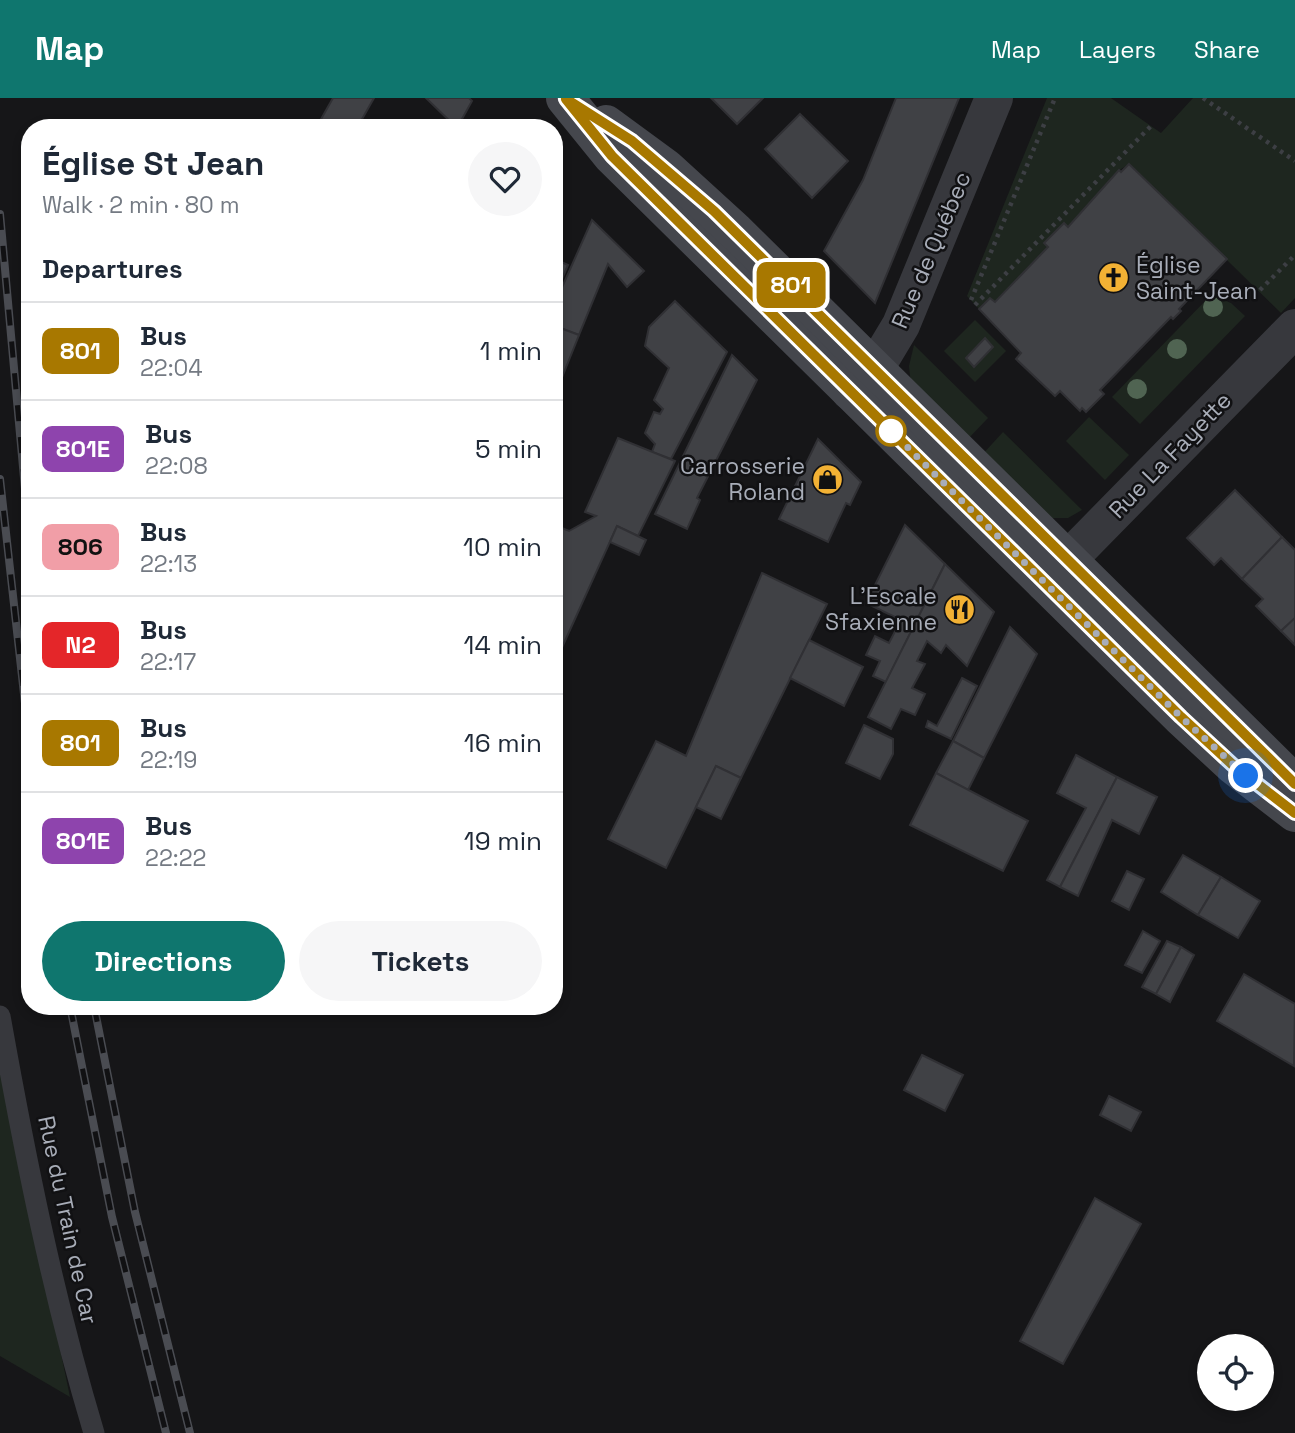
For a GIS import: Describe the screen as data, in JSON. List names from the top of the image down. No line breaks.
{"streets":{"street":["Rue de Québec","Rue La Fayette"],"lane":["Rue du Train de Car"]},"places":{"church":["Église Saint-Jean"],"shop":["Carrosserie Roland"],"restaurant":["L’Escale Sfaxienne"]},"lines":["bus line 801"],"page":{"header":"Map","nav":["Map","Layers","Share"],"on_map":"801","heading":[["Église St Jean","Walk · 2 min · 80 m"],"Departures"],"list":[{"mark":"801","name":"Bus","note":"22:04","value":"1 min"},{"mark":"801E","name":"Bus","note":"22:08","value":"5 min"},{"mark":"806","name":"Bus","note":"22:13","value":"10 min"},{"mark":"N2","name":"Bus","note":"22:17","value":"14 min"},{"mark":"801","name":"Bus","note":"22:19","value":"16 min"},{"mark":"801E","name":"Bus","note":"22:22","value":"19 min"}],"buttons":["Directions","Tickets"]}}
